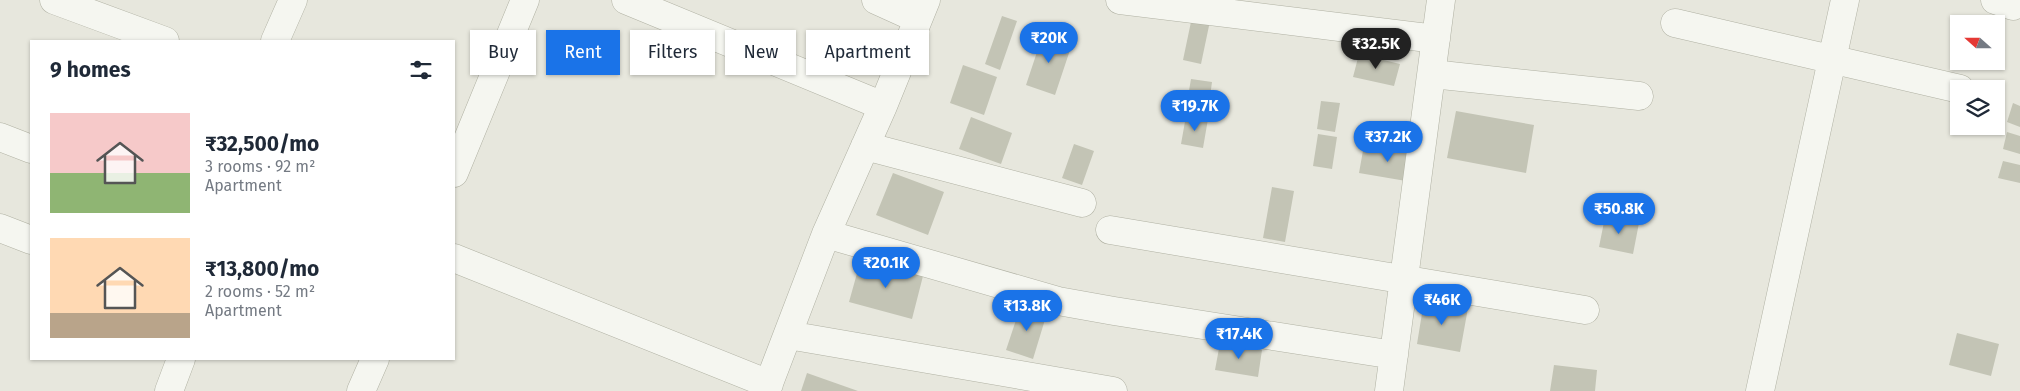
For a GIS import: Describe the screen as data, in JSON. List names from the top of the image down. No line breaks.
{"north":"left","page":{"price":["₹20K","₹32.5K","₹19.7K","₹37.2K","₹50.8K","₹20.1K","₹46K","₹13.8K","₹17.4K"],"chip":["Buy","Rent","Filters","New","Apartment"],"heading":"9 homes","list":[{"name":"₹32,500/mo","note":"3 rooms · 92 m² · Apartment"},{"name":"₹13,800/mo","note":"2 rooms · 52 m² · Apartment"}]}}
